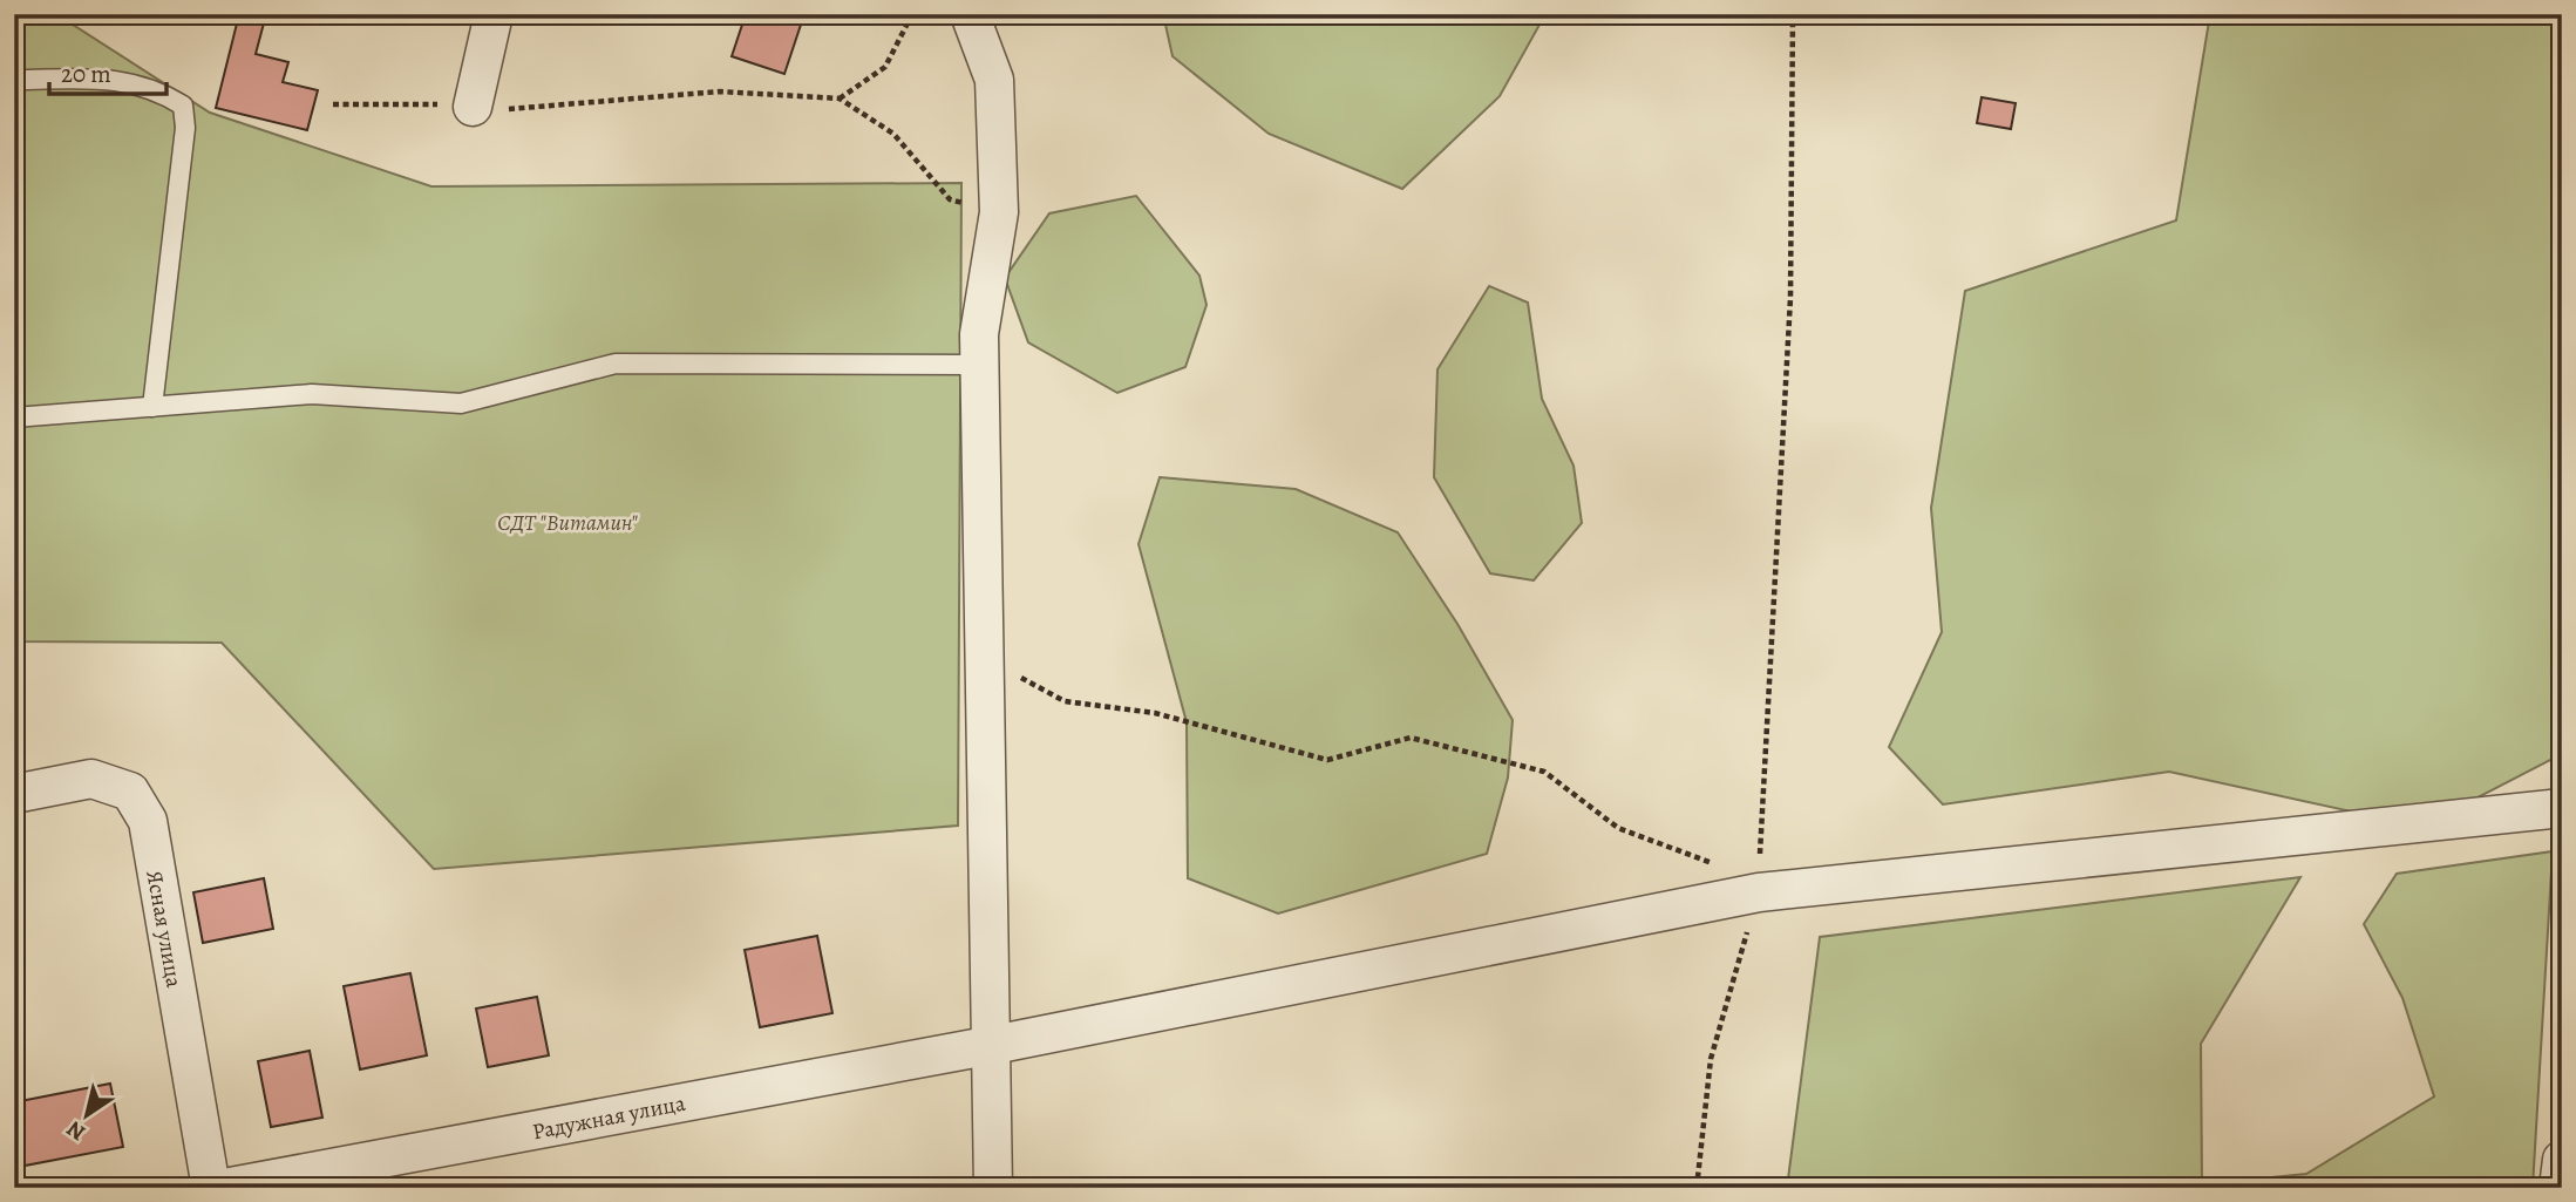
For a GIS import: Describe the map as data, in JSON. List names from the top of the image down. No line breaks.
{"streets":{"street":["Ясная улица","Радужная улица"]},"parks":["СДТ \"Витамин\""],"scale_bar":"20 m","north":"bottom left"}
